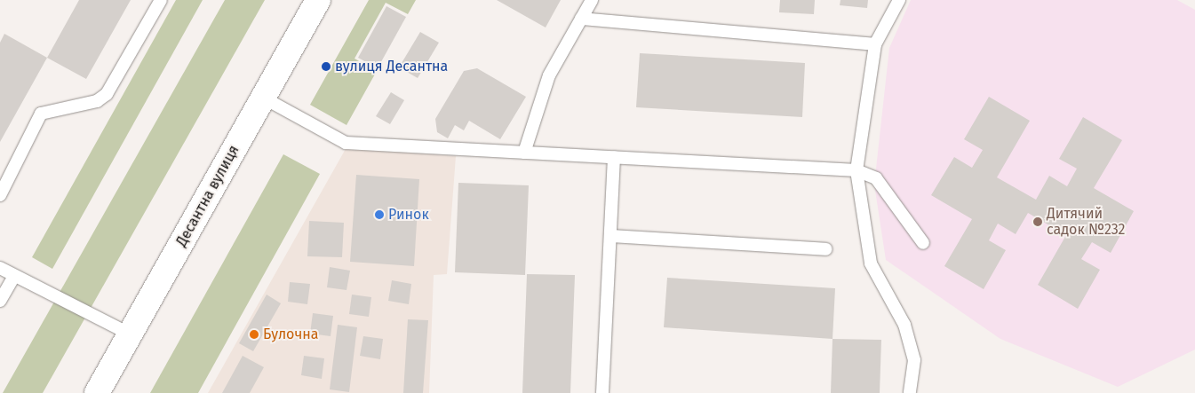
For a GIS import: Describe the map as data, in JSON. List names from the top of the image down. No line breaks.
{"streets":{"main road":["Десантна вулиця"]},"places":["вулиця Десантна","Ринок","Дитячий садок №232","Булочна"]}
